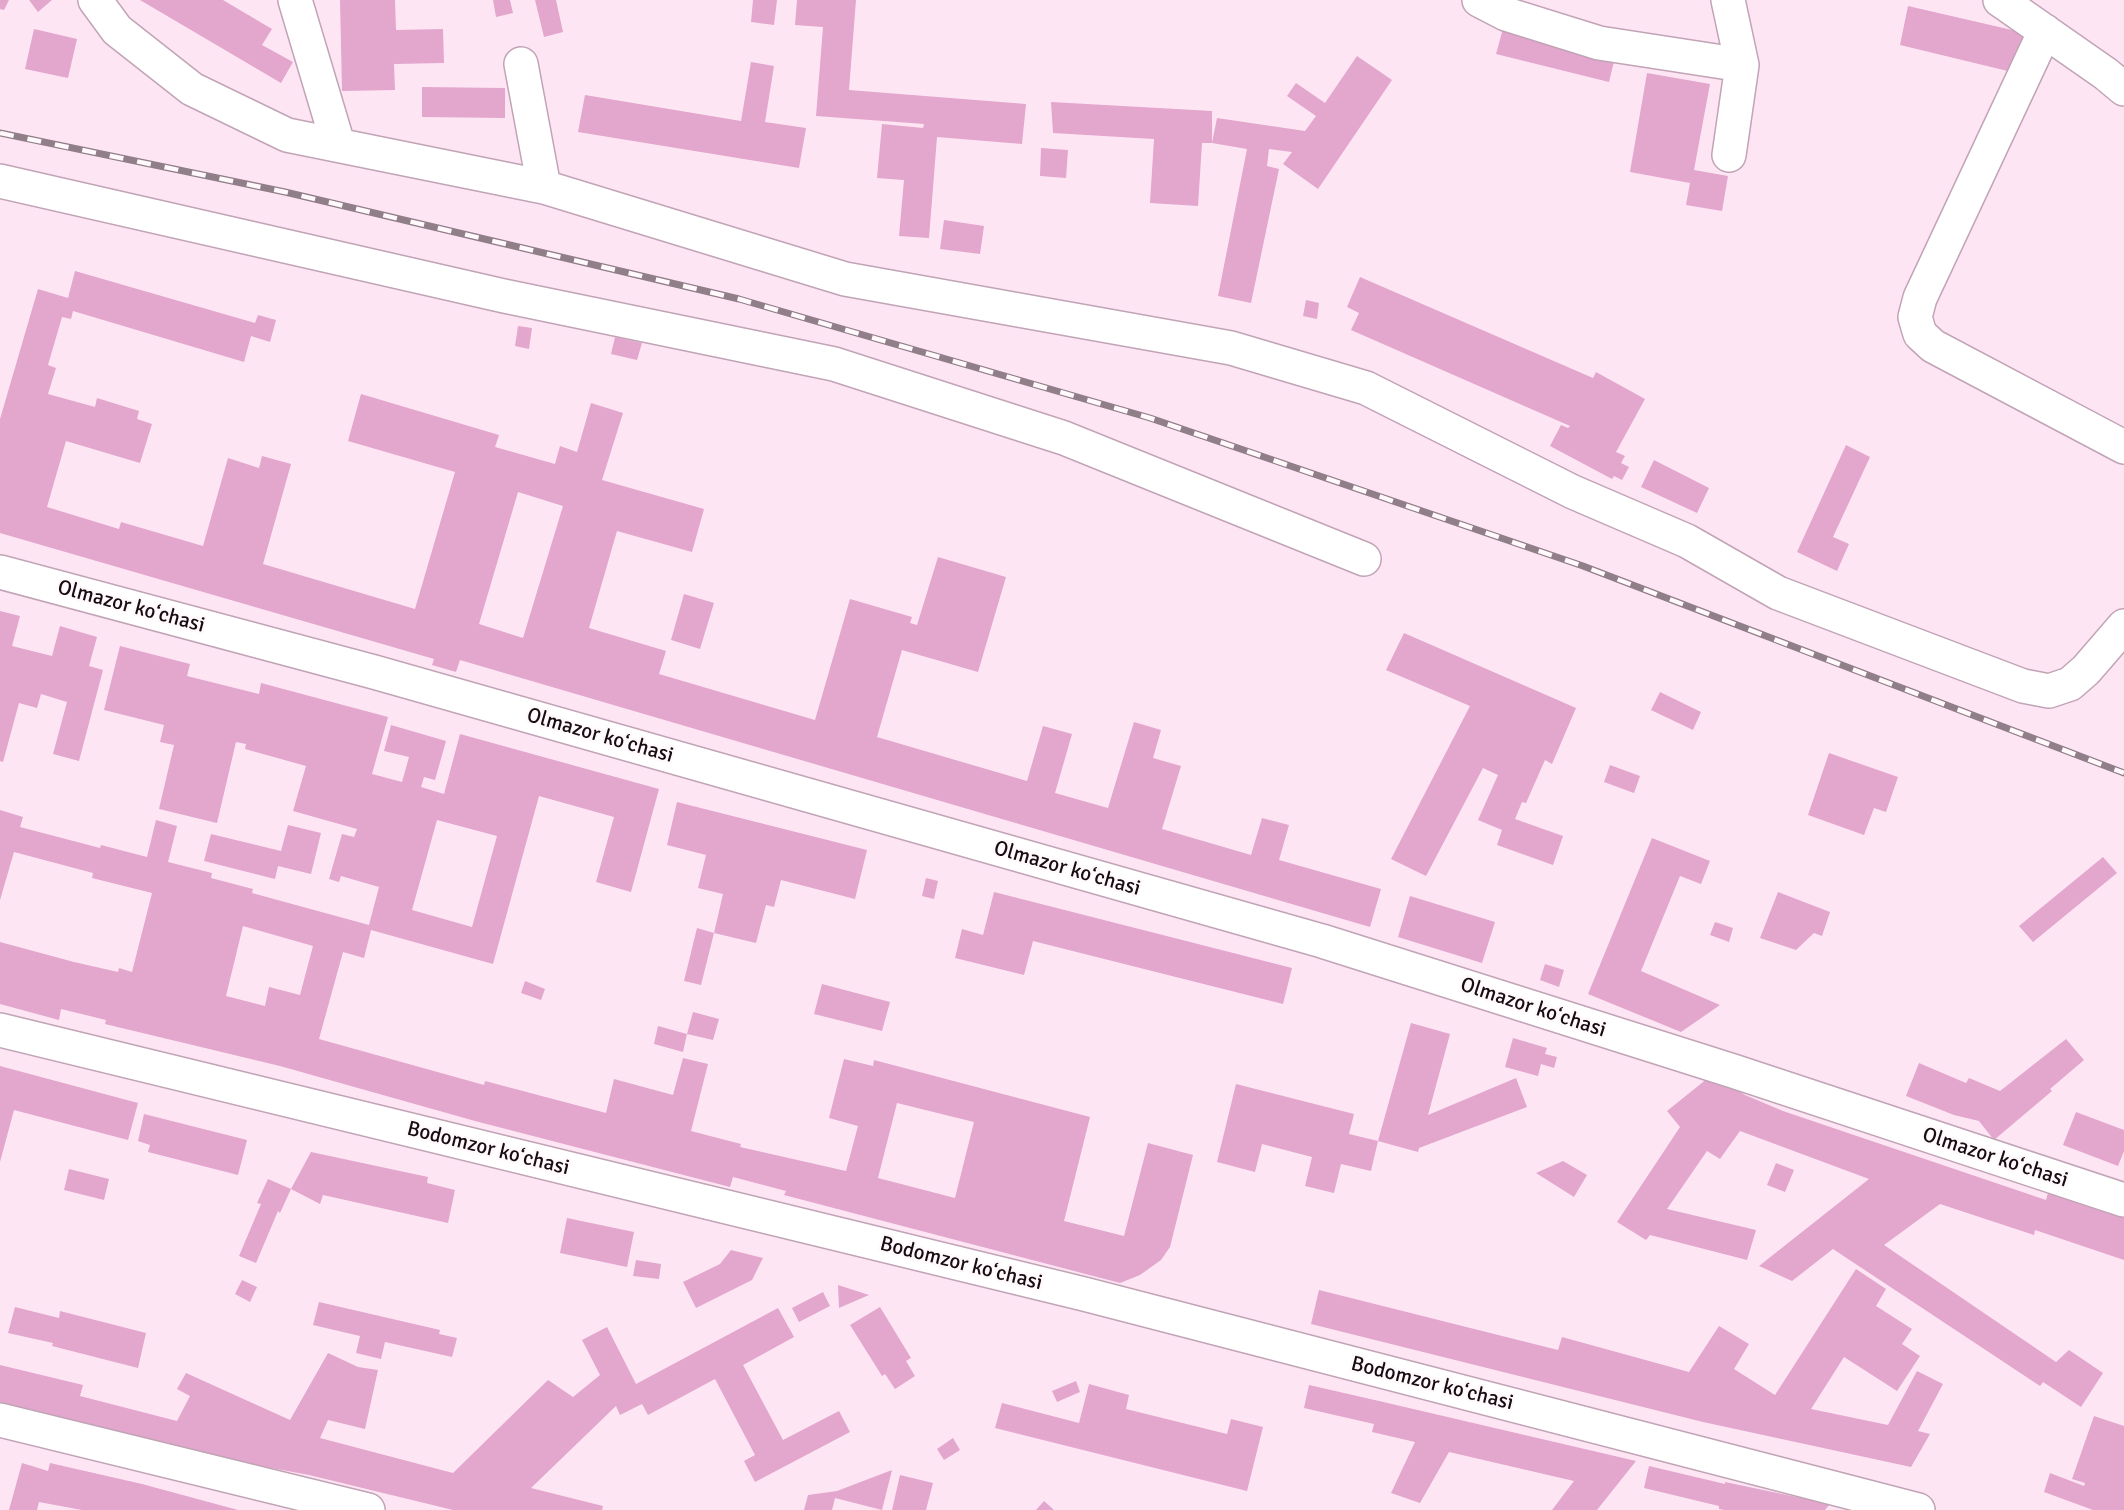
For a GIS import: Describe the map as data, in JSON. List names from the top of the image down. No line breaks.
{"streets":{"street":["Olmazor koʻchasi","Bodomzor koʻchasi"]}}
